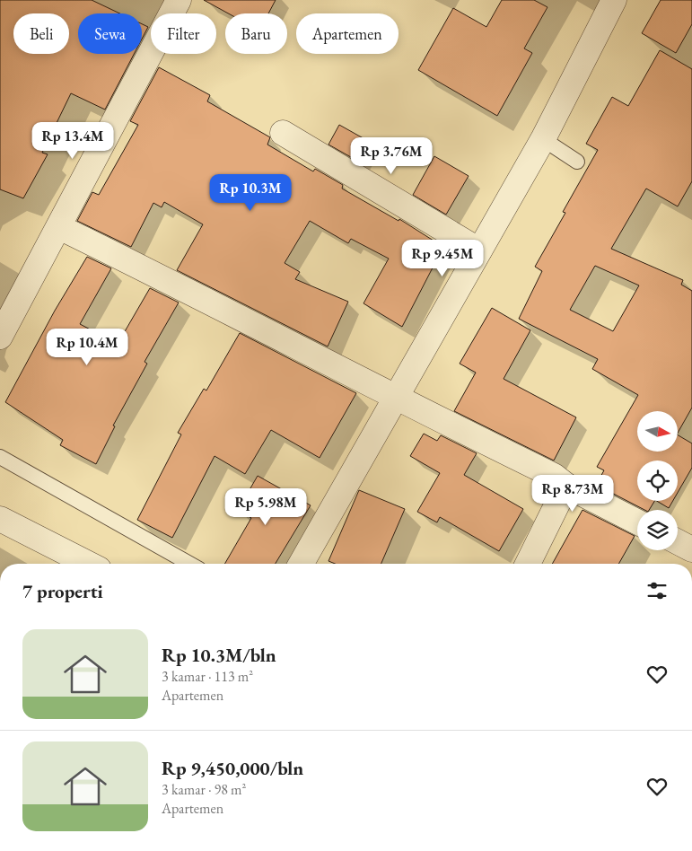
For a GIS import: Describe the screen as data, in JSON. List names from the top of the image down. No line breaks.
{"north":"right","page":{"chip":["Beli","Sewa","Filter","Baru","Apartemen"],"price":["Rp 13.4M","Rp 3.76M","Rp 10.3M","Rp 9.45M","Rp 10.4M","Rp 8.73M","Rp 5.98M"],"heading":"7 properti","list":[{"name":"Rp 10.3M/bln","note":"3 kamar · 113 m² · Apartemen"},{"name":"Rp 9,450,000/bln","note":"3 kamar · 98 m² · Apartemen"}]}}
